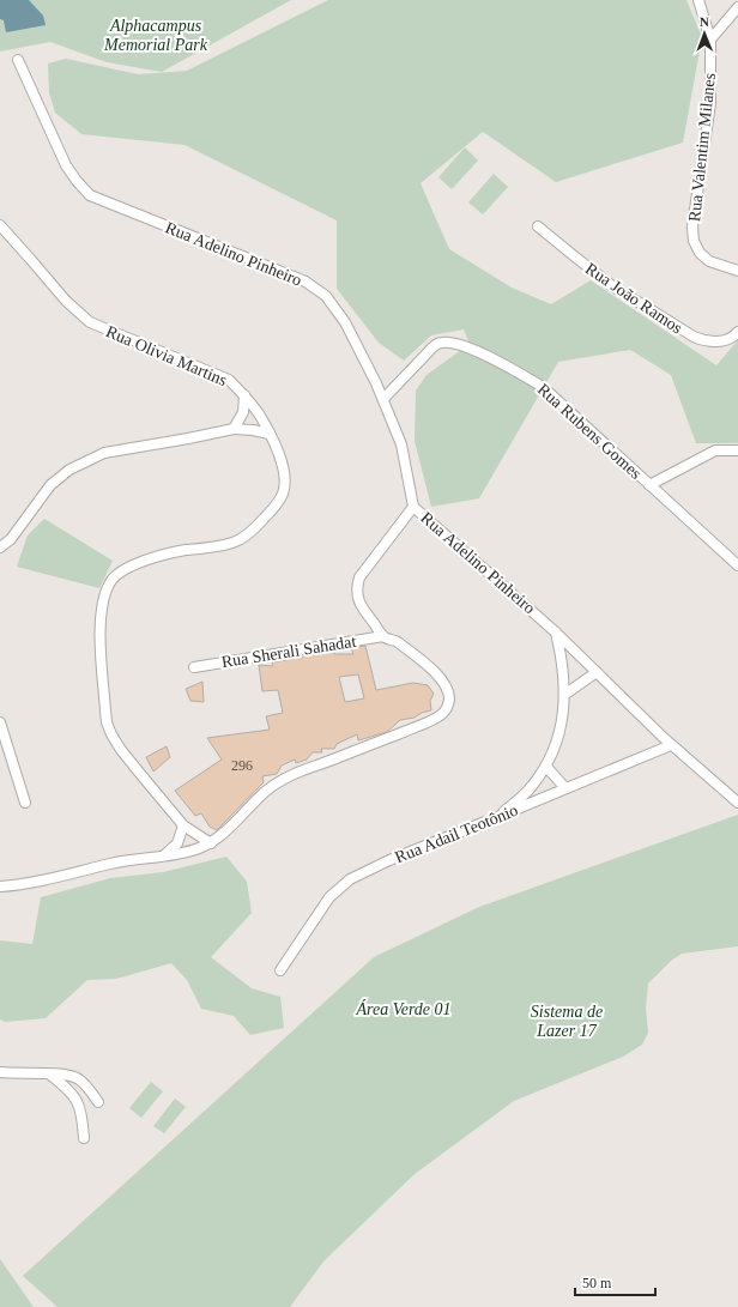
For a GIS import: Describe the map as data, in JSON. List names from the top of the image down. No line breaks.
{"streets":{"street":["Rua Valentim Milanes","Rua Adelino Pinheiro","Rua João Ramos","Rua Olivia Martins","Rua Rubens Gomes","Rua Sherali Sahadat","Rua Adail Teotônio"]},"crossings":[["Rua Adelino Pinheiro","Rua Rubens Gomes"],["Rua Adelino Pinheiro","Rua Adail Teotônio"]],"parks":["Alphacampus Memorial Park","Área Verde 01","Sistema de Lazer 17"],"house_numbers":["296"],"scale_bar":"50 m","north":"top"}
